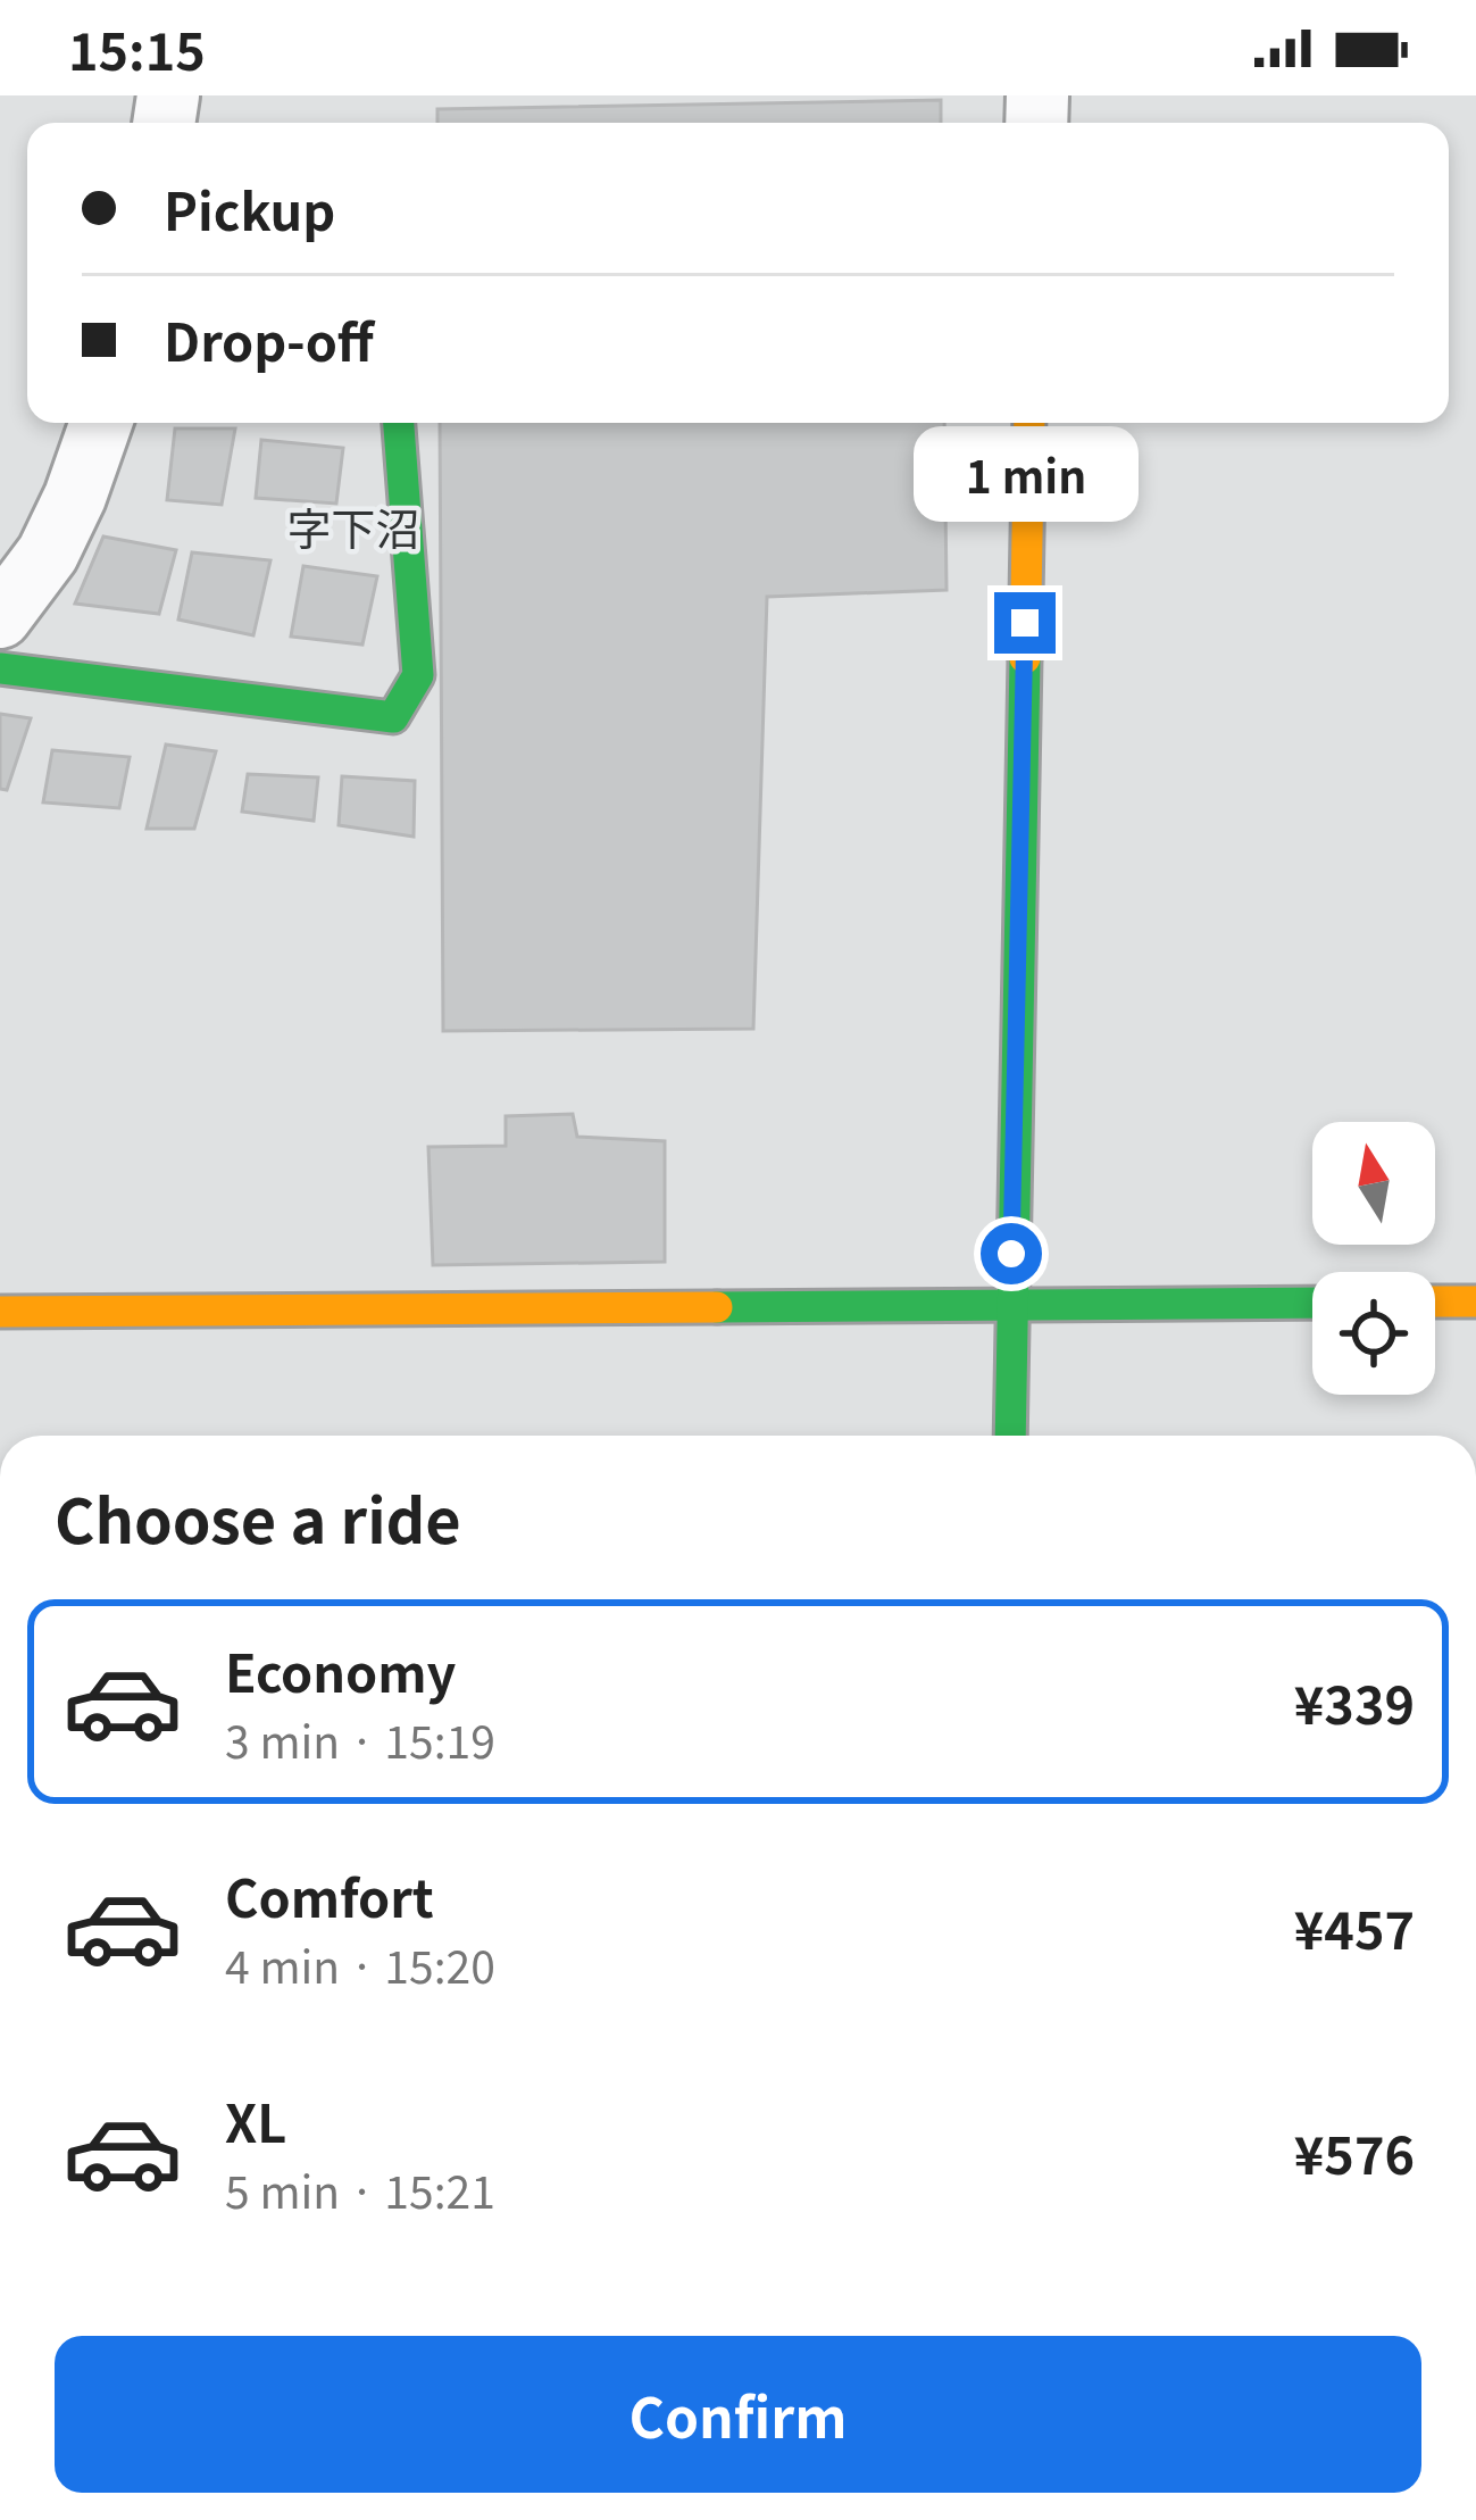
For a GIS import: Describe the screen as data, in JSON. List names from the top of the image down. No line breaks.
{"districts":["字下沼"],"north":"top","page":{"status":"15:15","banner":["Pickup","Drop-off"],"bubble":"1 min","heading":"Choose a ride","list":[{"name":"Economy","note":"3 min · 15:19","value":"¥339"},{"name":"Comfort","note":"4 min · 15:20","value":"¥457"},{"name":"XL","note":"5 min · 15:21","value":"¥576"}],"buttons":"Confirm"}}
